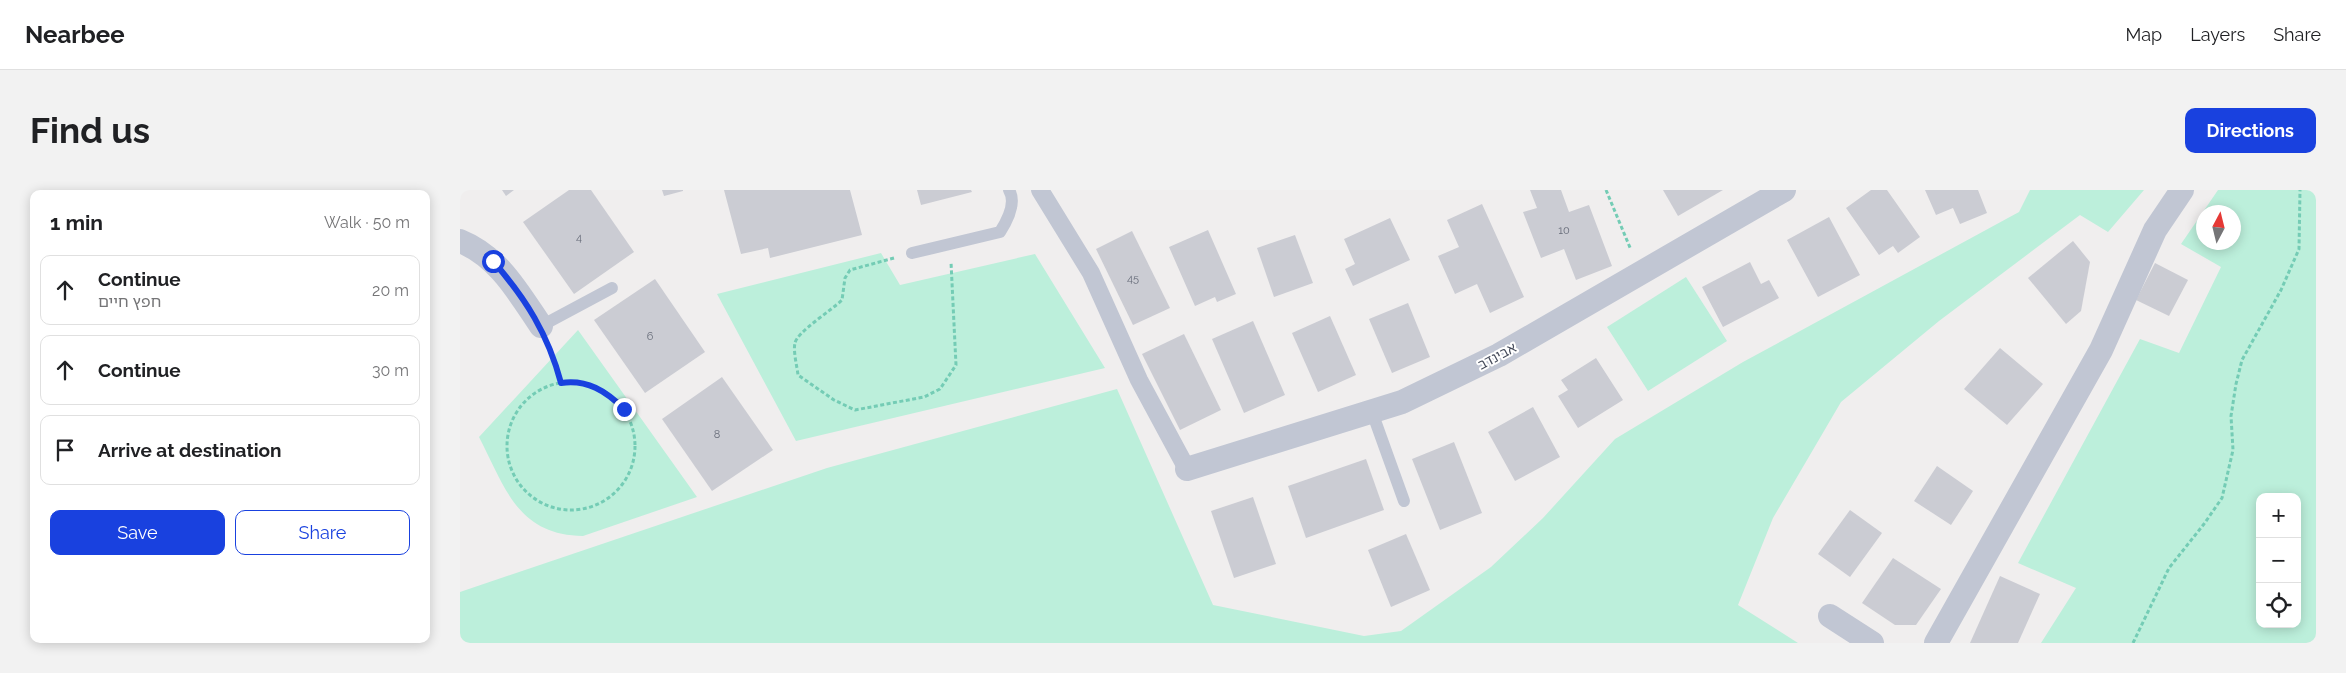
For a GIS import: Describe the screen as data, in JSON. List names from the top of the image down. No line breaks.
{"streets":{"street":["אבינדב"]},"house_numbers":["10","4","45","6","8"],"north":"top","page":{"header":"Nearbee","nav":["Map","Layers","Share"],"buttons":["Directions",["Save","Share"]],"title":"Find us","heading":["1 min","Walk · 50 m"],"list":[["Continue","חפץ חיים","20 m"],["Continue","30 m"],"Arrive at destination"],"map_buttons":["+","−"]}}
